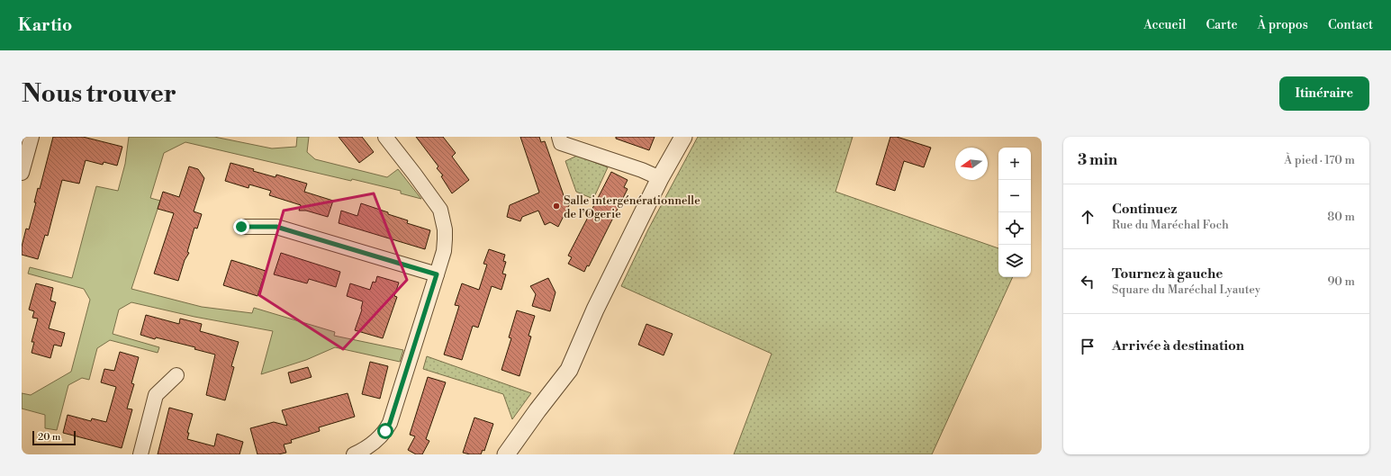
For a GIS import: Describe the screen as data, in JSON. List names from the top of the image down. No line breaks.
{"places":["Salle intergénérationnelle de l’Ogerie"],"scale_bar":"20 m","north":"left","page":{"header":"Kartio","nav":["Accueil","Carte","À propos","Contact"],"buttons":"Itinéraire","title":"Nous trouver","heading":["3 min","À pied · 170 m"],"map_buttons":["+","−"],"list":[["Continuez","Rue du Maréchal Foch","80 m"],["Tournez à gauche","Square du Maréchal Lyautey","90 m"],"Arrivée à destination"],"scale":"20 m"}}
